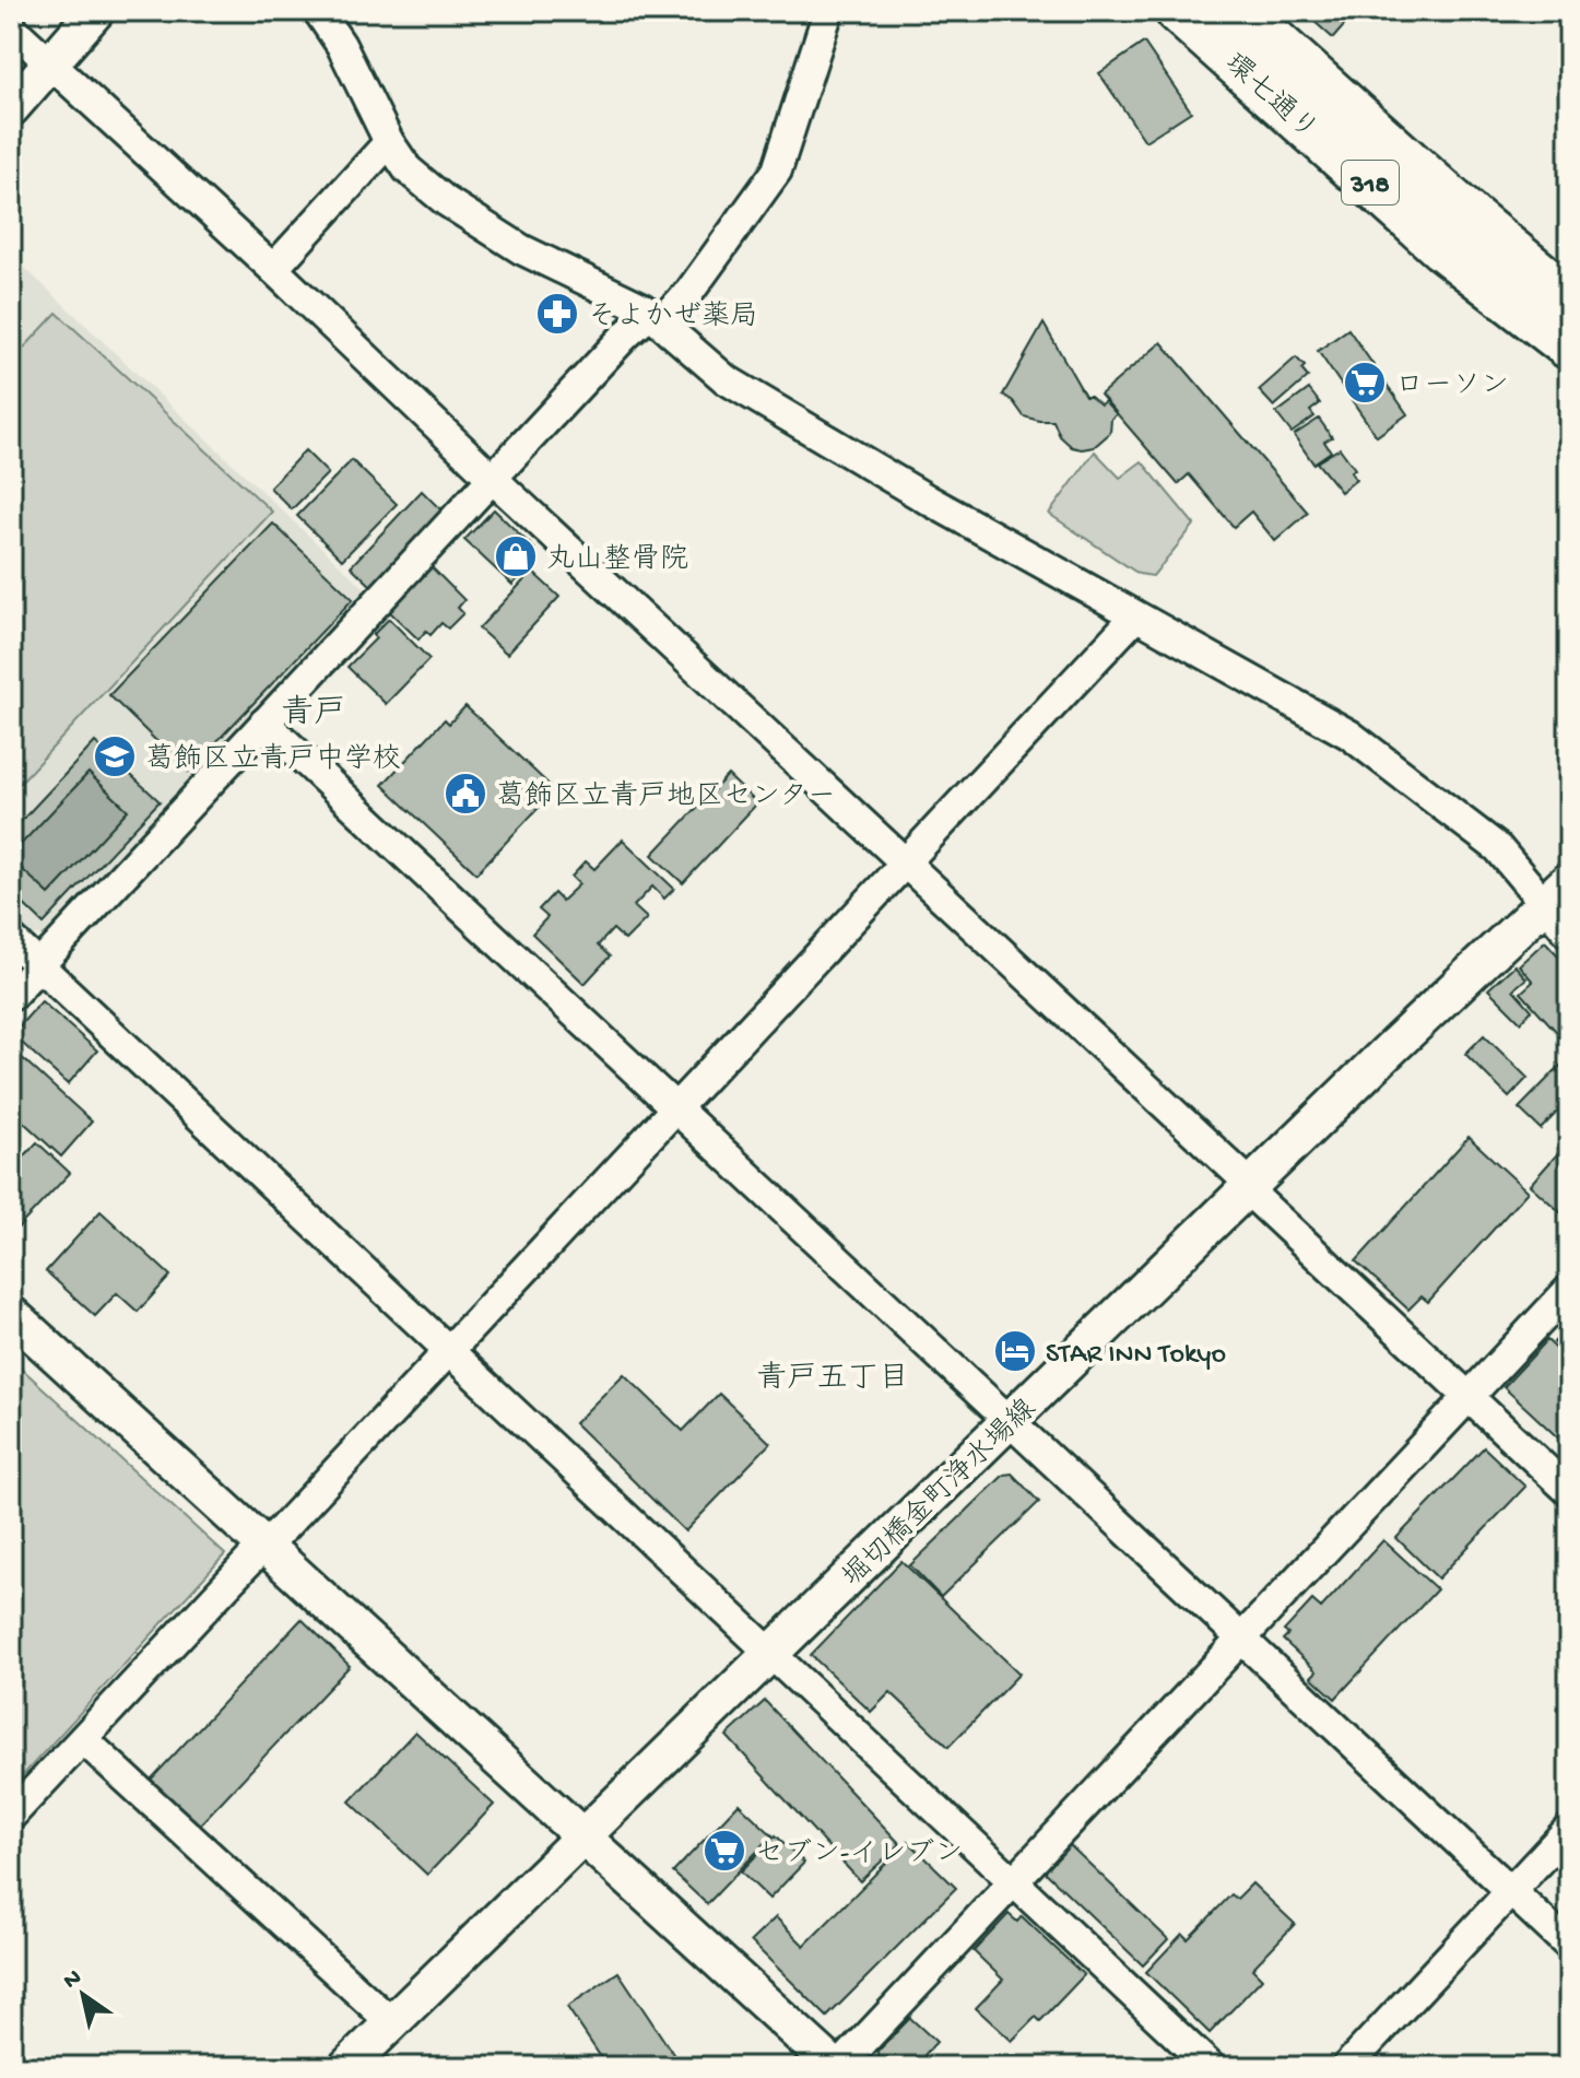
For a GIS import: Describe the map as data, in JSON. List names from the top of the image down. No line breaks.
{"streets":{"main road":["環七通り","318"],"street":["堀切橋金町浄水場線"]},"districts":["青戸","青戸五丁目"],"places":{"pharmacy":["そよかぜ薬局"],"supermarket":["ローソン","セブン-イレブン"],"shop":["丸山整骨院"],"school or university":["葛飾区立青戸中学校"],"public building":["葛飾区立青戸地区センター"],"hotel":["STAR INN Tokyo"]},"north":"top left"}
